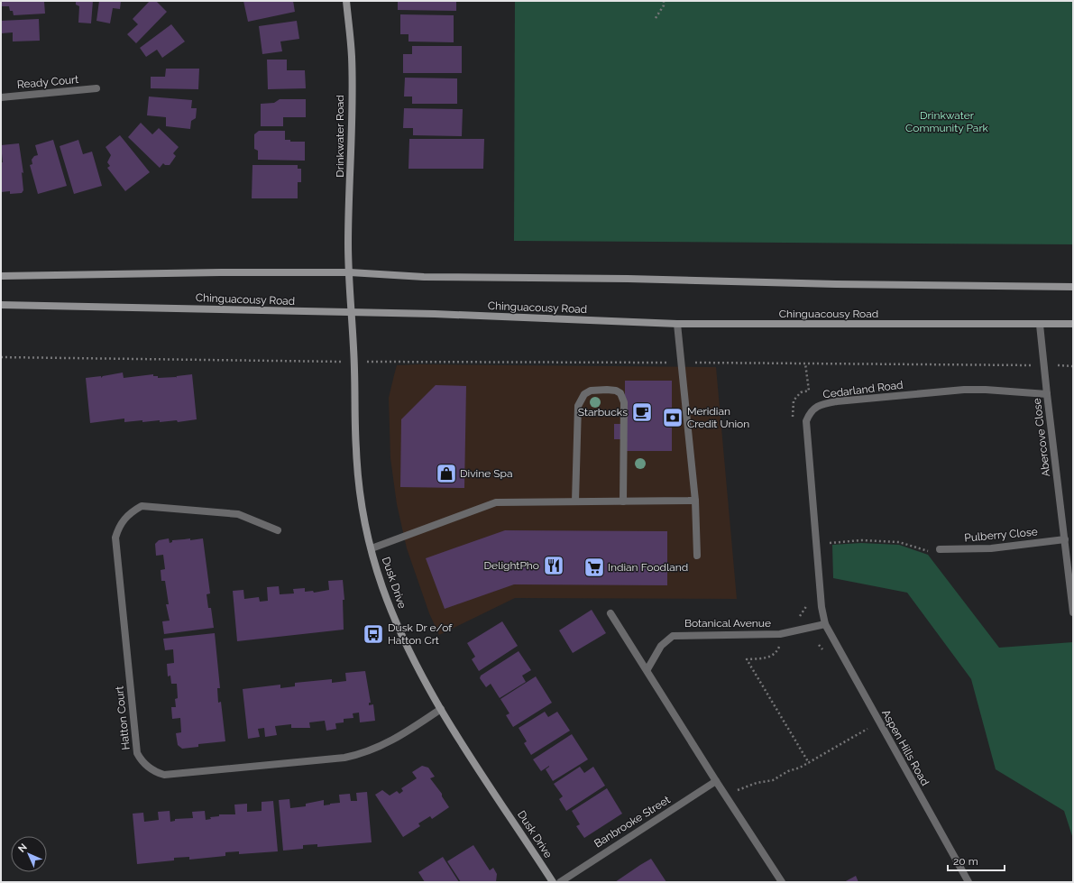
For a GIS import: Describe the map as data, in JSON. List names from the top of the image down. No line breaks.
{"streets":{"main road":["Drinkwater Road","Chinguacousy Road","Dusk Drive"],"street":["Ready Court","Cedarland Road","Abercove Close","Pulberry Close","Botanical Avenue","Hatton Court","Aspen Hills Road","Banbrooke Street"]},"crossings":[["Drinkwater Road","Chinguacousy Road"],["Drinkwater Road","Dusk Drive"],["Chinguacousy Road","Abercove Close"],["Chinguacousy Road","Dusk Drive"],["Cedarland Road","Abercove Close"],["Cedarland Road","Botanical Avenue"],["Cedarland Road","Aspen Hills Road"],["Abercove Close","Pulberry Close"],["Dusk Drive","Hatton Court"],["Botanical Avenue","Aspen Hills Road"]],"parks":["Drinkwater Community Park"],"places":{"cafe":["Starbucks"],"bank":["Meridian Credit Union"],"shop":["Divine Spa"],"restaurant":["DelightPho"],"supermarket":["Indian Foodland"],"bus stop":["Dusk Dr e/of Hatton Crt"]},"scale_bar":"20 m","north":"top left"}
